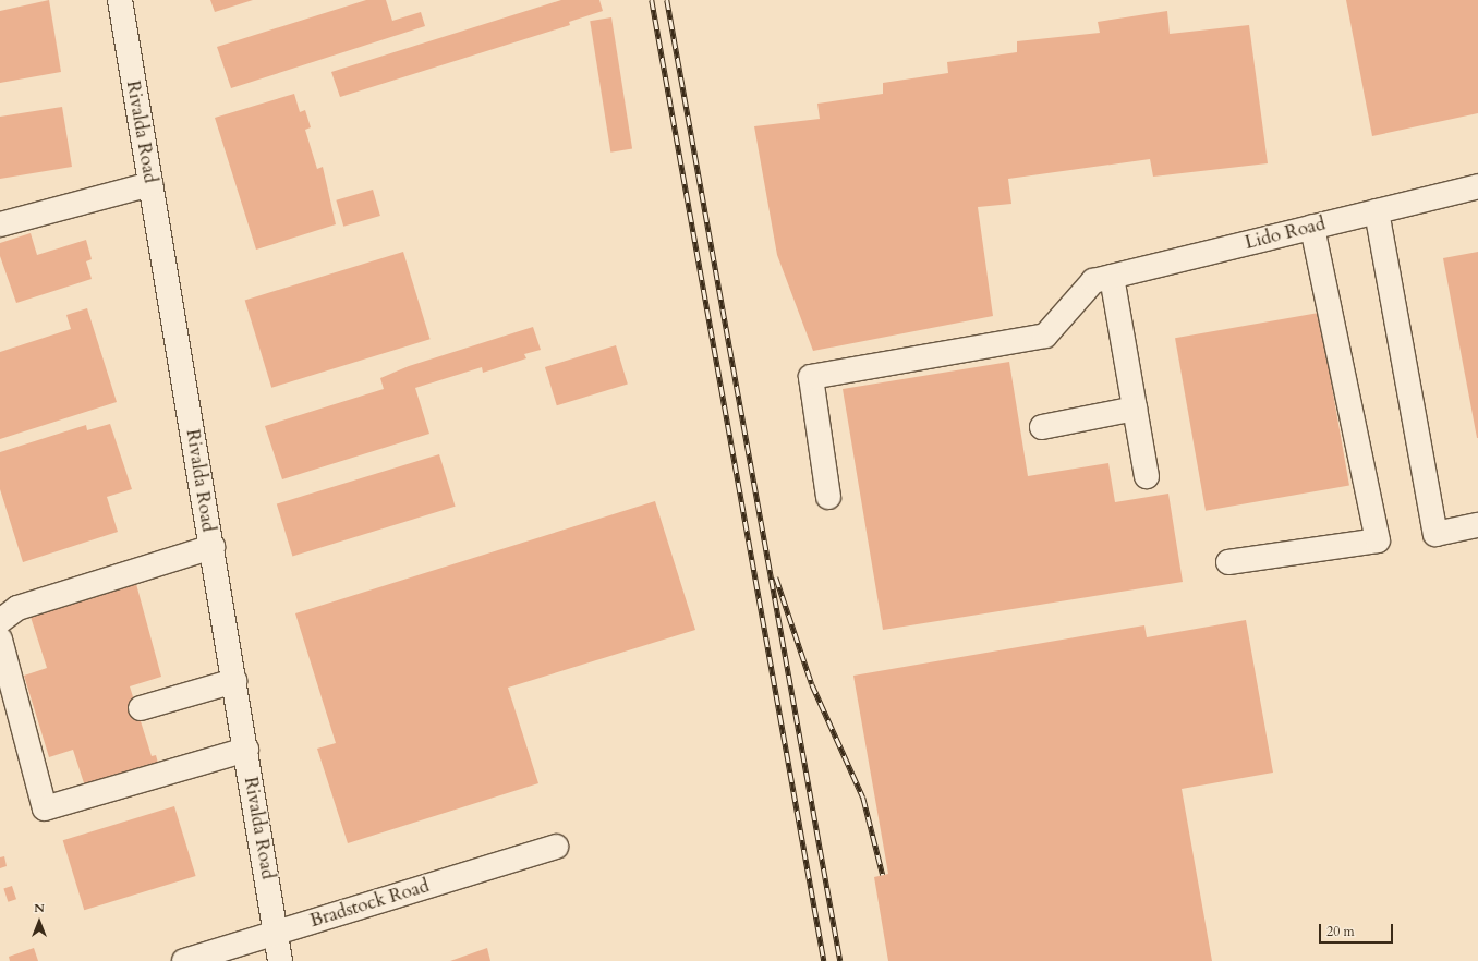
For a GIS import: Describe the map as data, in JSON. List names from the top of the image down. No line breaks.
{"streets":{"street":["Rivalda Road","Lido Road","Bradstock Road"]},"crossings":[["Rivalda Road","Bradstock Road"]],"scale_bar":"20 m","north":"top"}
